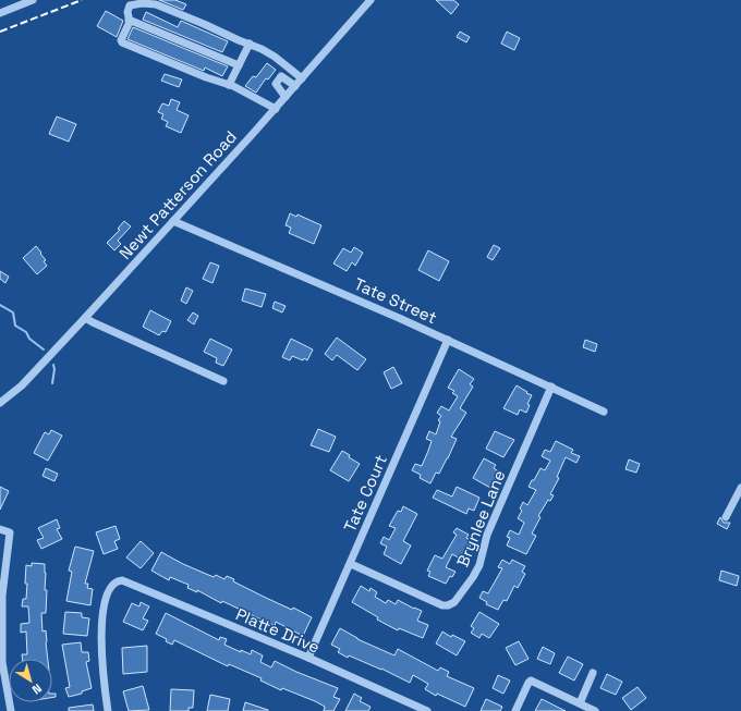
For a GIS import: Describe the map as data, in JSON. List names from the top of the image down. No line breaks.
{"streets":{"street":["Newt Patterson Road","Tate Street","Tate Court","Brynlee Lane","Platte Drive"]},"crossings":[["Newt Patterson Road","Tate Street"],["Tate Street","Tate Court"],["Tate Street","Brynlee Lane"],["Tate Court","Brynlee Lane"],["Tate Court","Platte Drive"]],"north":"bottom right"}
